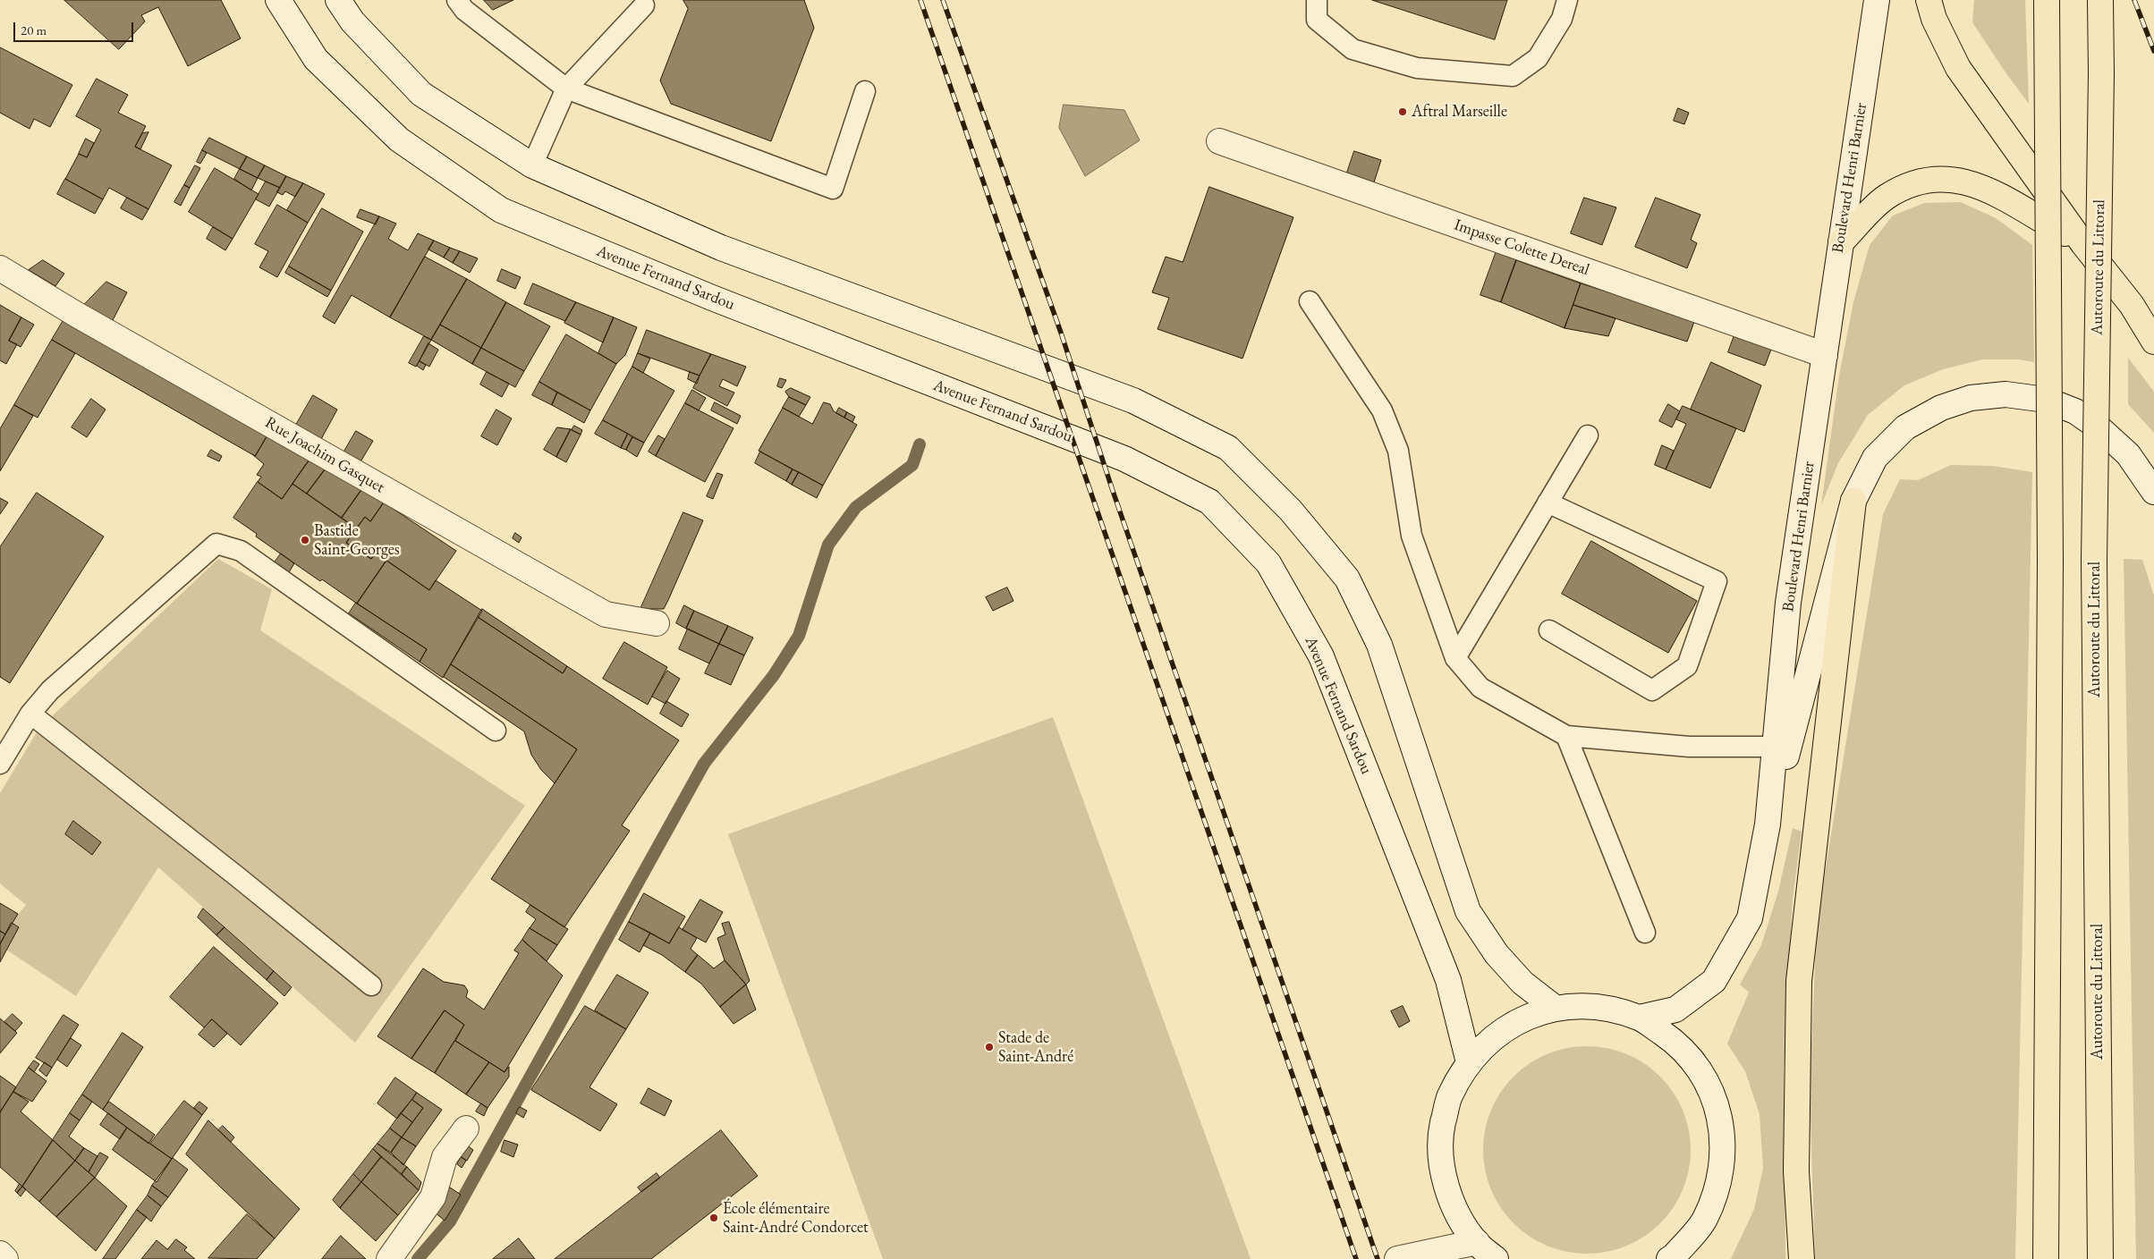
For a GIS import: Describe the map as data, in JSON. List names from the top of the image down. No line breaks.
{"streets":{"highway":["Autoroute du Littoral"],"main road":["Boulevard Henri Barnier","Impasse Colette Dereal","Avenue Fernand Sardou","Rue Joachim Gasquet"]},"crossings":[["Boulevard Henri Barnier","Impasse Colette Dereal"]],"places":["Aftral Marseille","Bastide Saint-Georges","Stade de Saint-André","École élémentaire Saint-André Condorcet"],"scale_bar":"20 m"}
